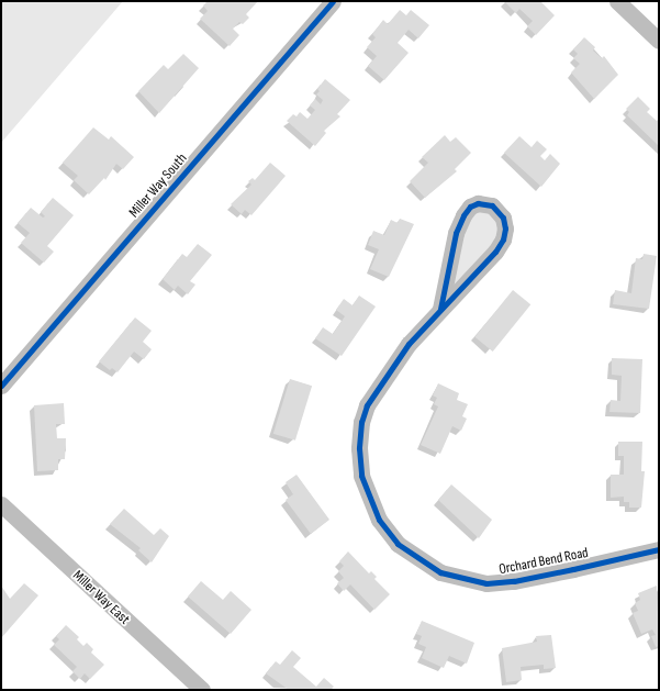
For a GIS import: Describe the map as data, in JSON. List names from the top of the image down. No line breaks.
{"streets":{"street":["Miller Way South","Orchard Bend Road","Miller Way East"]}}
